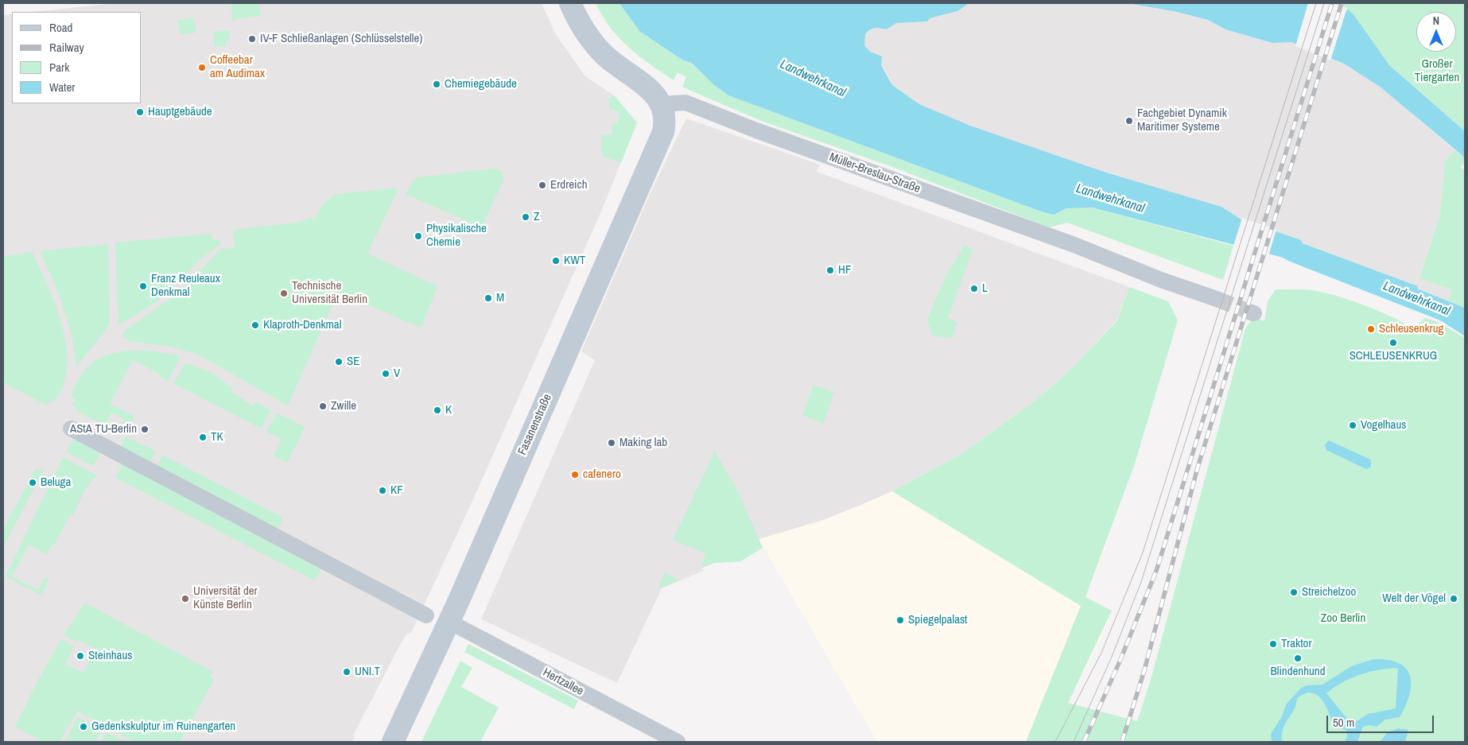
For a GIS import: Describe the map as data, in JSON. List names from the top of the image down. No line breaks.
{"streets":{"street":["Müller-Breslau-Straße","Fasanenstraße","Hertzallee"]},"crossings":[["Müller-Breslau-Straße","Fasanenstraße"],["Fasanenstraße","Hertzallee"]],"water":["Landwehrkanal"],"parks":["Großer Tiergarten","Zoo Berlin"],"places":["IV-F Schließanlagen (Schlüsselstelle)","Coffeebar am Audimax","Chemiegebäude","Hauptgebäude","Fachgebiet Dynamik Maritimer Systeme","Erdreich","Z","Physikalische Chemie","KWT","HF","Franz Reuleaux Denkmal","L","Technische Universität Berlin","M","Klaproth-Denkmal","Schleusenkrug","SCHLEUSENKRUG","SE","V","Zwille","K","Vogelhaus","AStA TU-Berlin","TK","Making lab","cafenero","Beluga","KF","Streichelzoo","Universität der Künste Berlin","Welt der Vögel","Spiegelpalast","Traktor","Steinhaus","Blindenhund","UNI.T","Gedenkskulptur im Ruinengarten"],"legend":["Road","Railway","Park","Water"],"scale_bar":"50 m","north":"top"}
